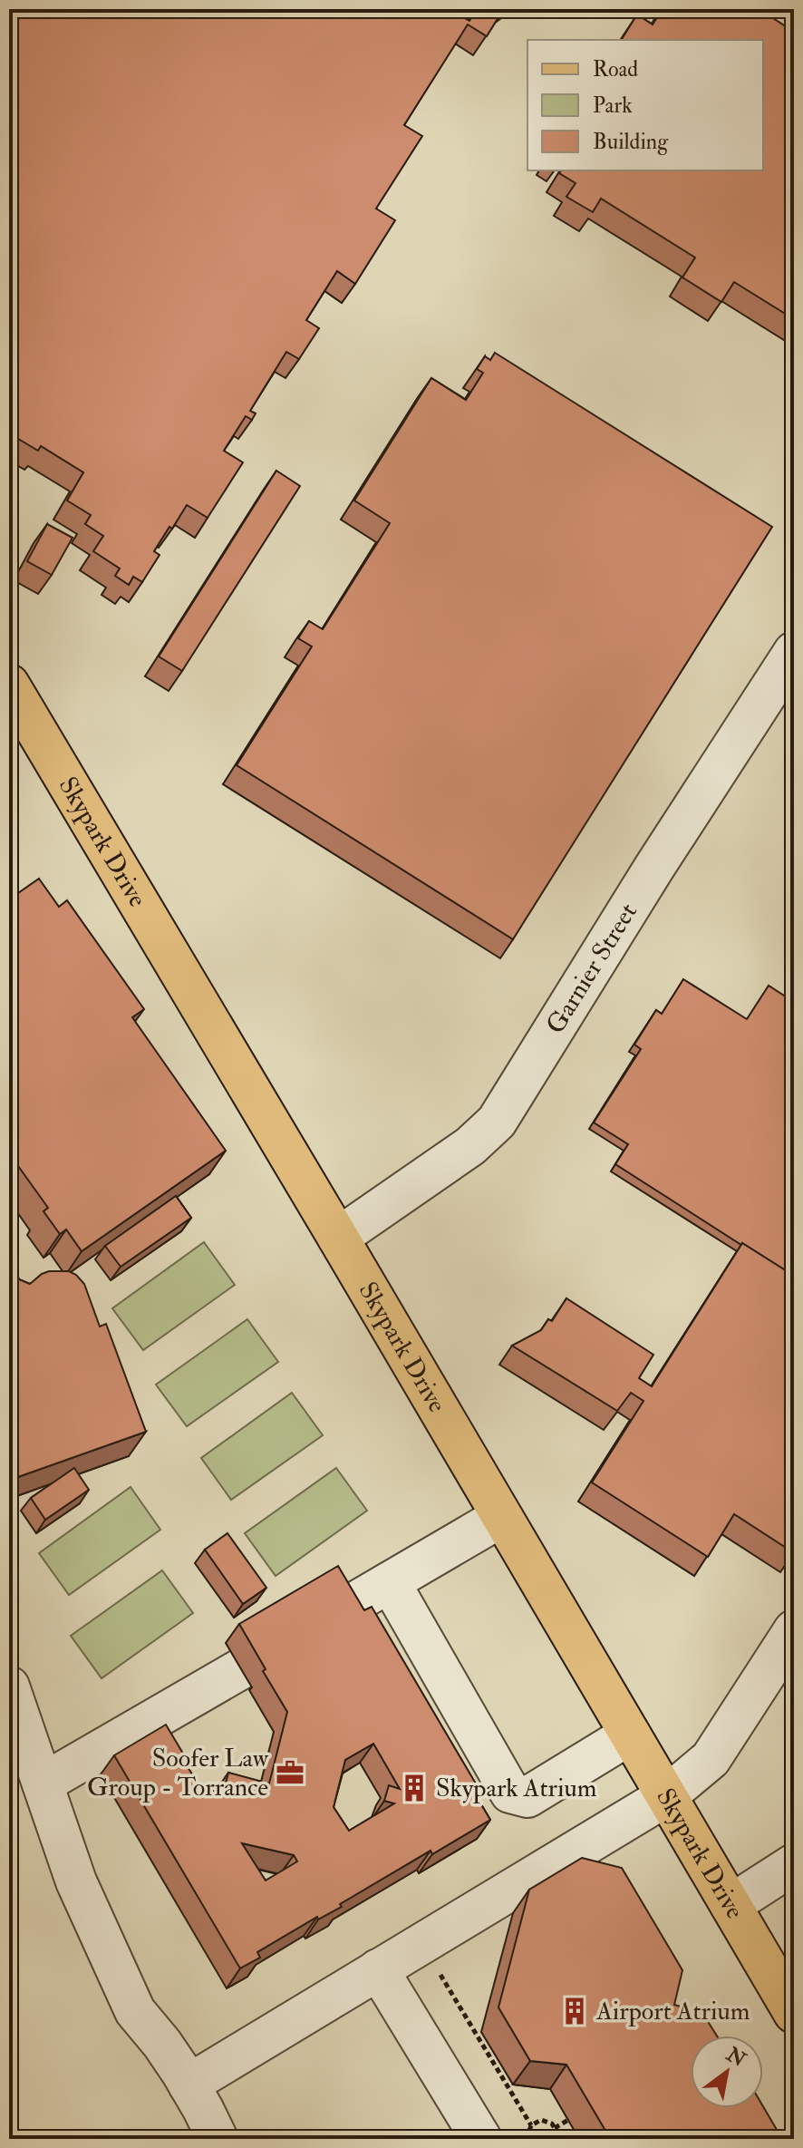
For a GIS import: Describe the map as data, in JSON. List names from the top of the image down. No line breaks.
{"streets":{"main road":["Skypark Drive"],"street":["Garnier Street"]},"crossings":[["Skypark Drive","Garnier Street"]],"places":{"office":["Soofer Law Group - Torrance"],"building":["Skypark Atrium","Airport Atrium"]},"legend":["Road","Park","Building"],"north":"top right"}
